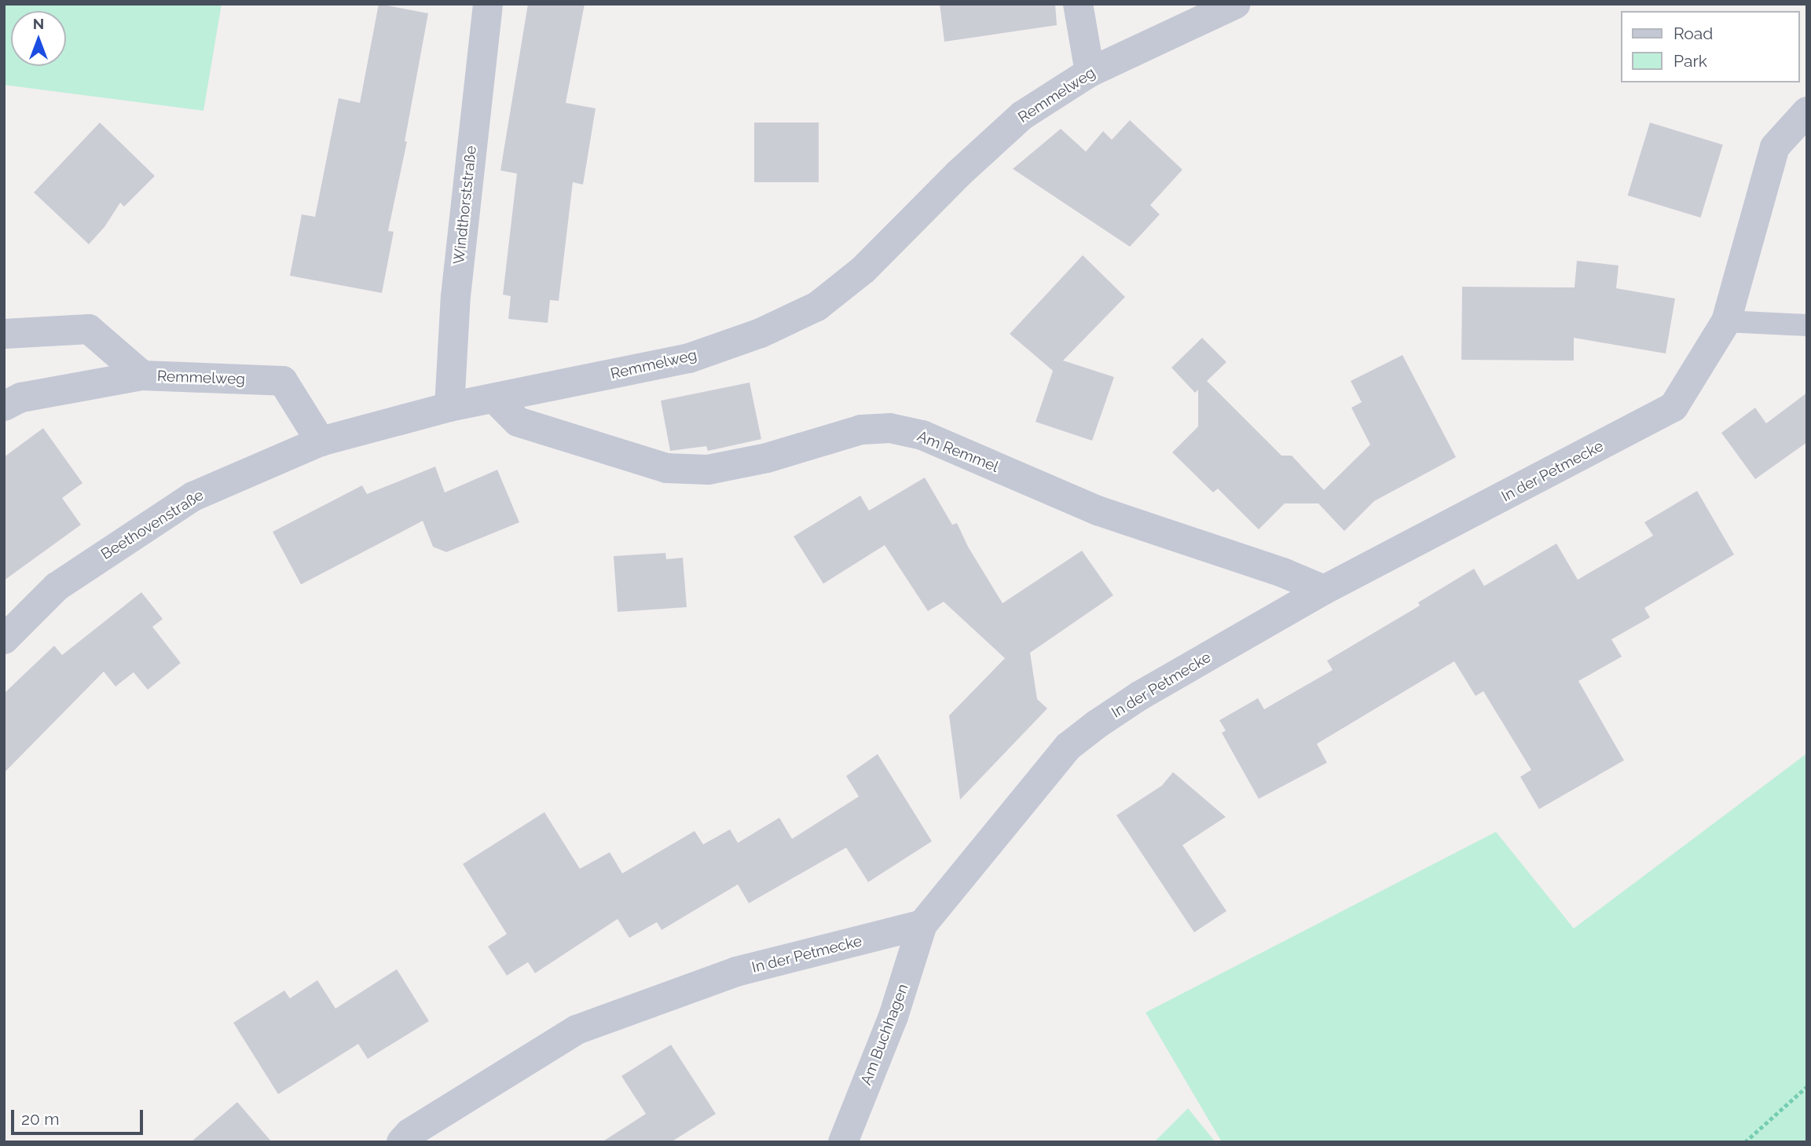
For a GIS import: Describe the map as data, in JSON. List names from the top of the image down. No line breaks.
{"streets":{"street":["Remmelweg","Windthorststraße","Am Remmel","In der Petmecke","Beethovenstraße","Am Buchhagen"]},"crossings":[["Remmelweg","Windthorststraße"],["Remmelweg","Am Remmel"],["Remmelweg","Beethovenstraße"],["Am Remmel","In der Petmecke"],["In der Petmecke","Am Buchhagen"]],"legend":["Road","Park"],"scale_bar":"20 m","north":"top"}
